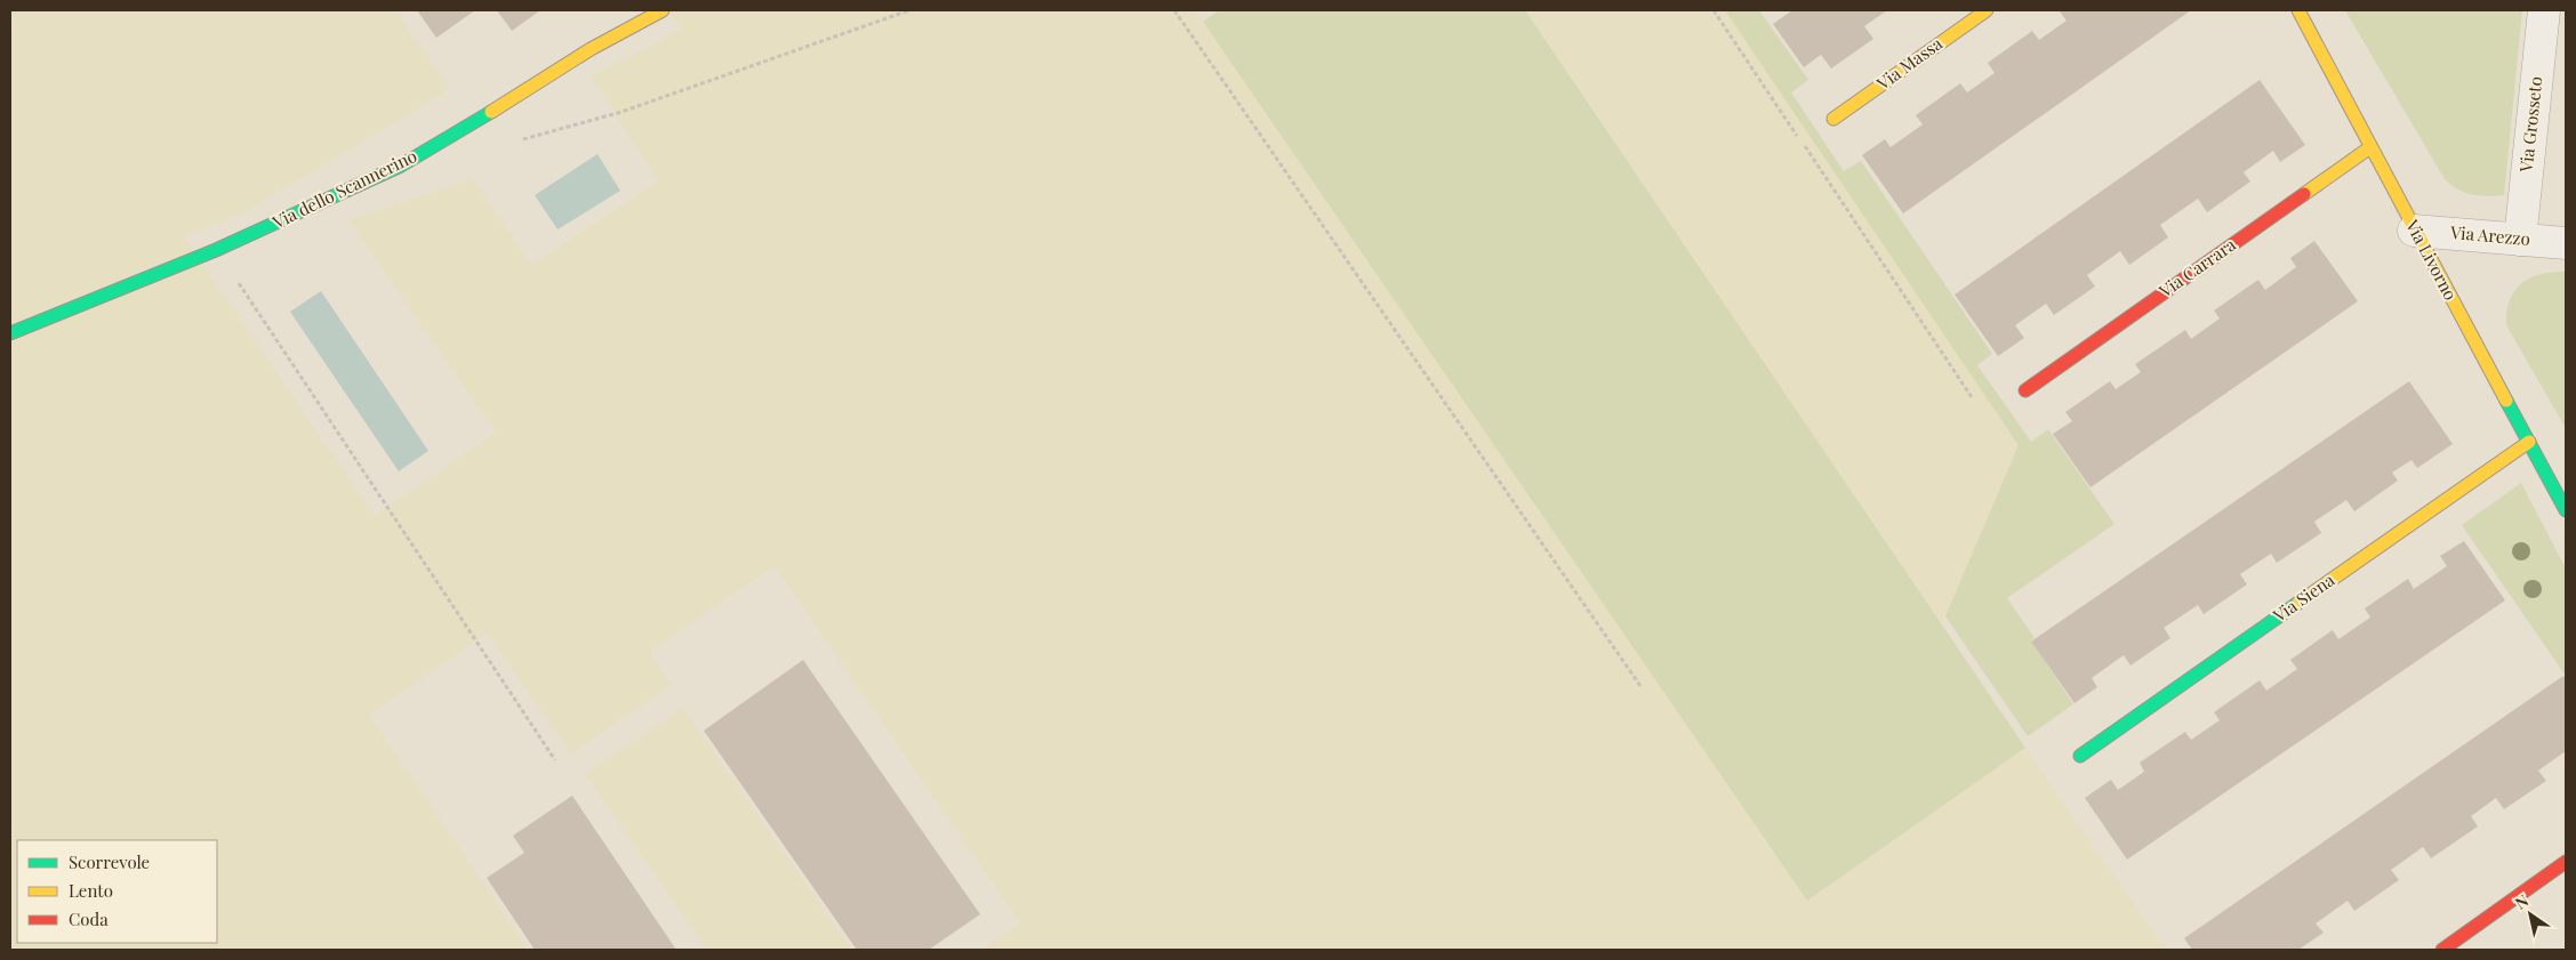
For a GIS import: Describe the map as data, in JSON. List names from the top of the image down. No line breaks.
{"streets":{"street":["Via Massa","Via Grosseto","Via dello Scannerino","Via Arezzo","Via Livorno","Via Carrara","Via Siena"]},"crossings":[["Via Grosseto","Via Arezzo"],["Via Arezzo","Via Livorno"],["Via Livorno","Via Carrara"],["Via Livorno","Via Siena"]],"legend":["Scorrevole","Lento","Coda"],"north":"top left"}
